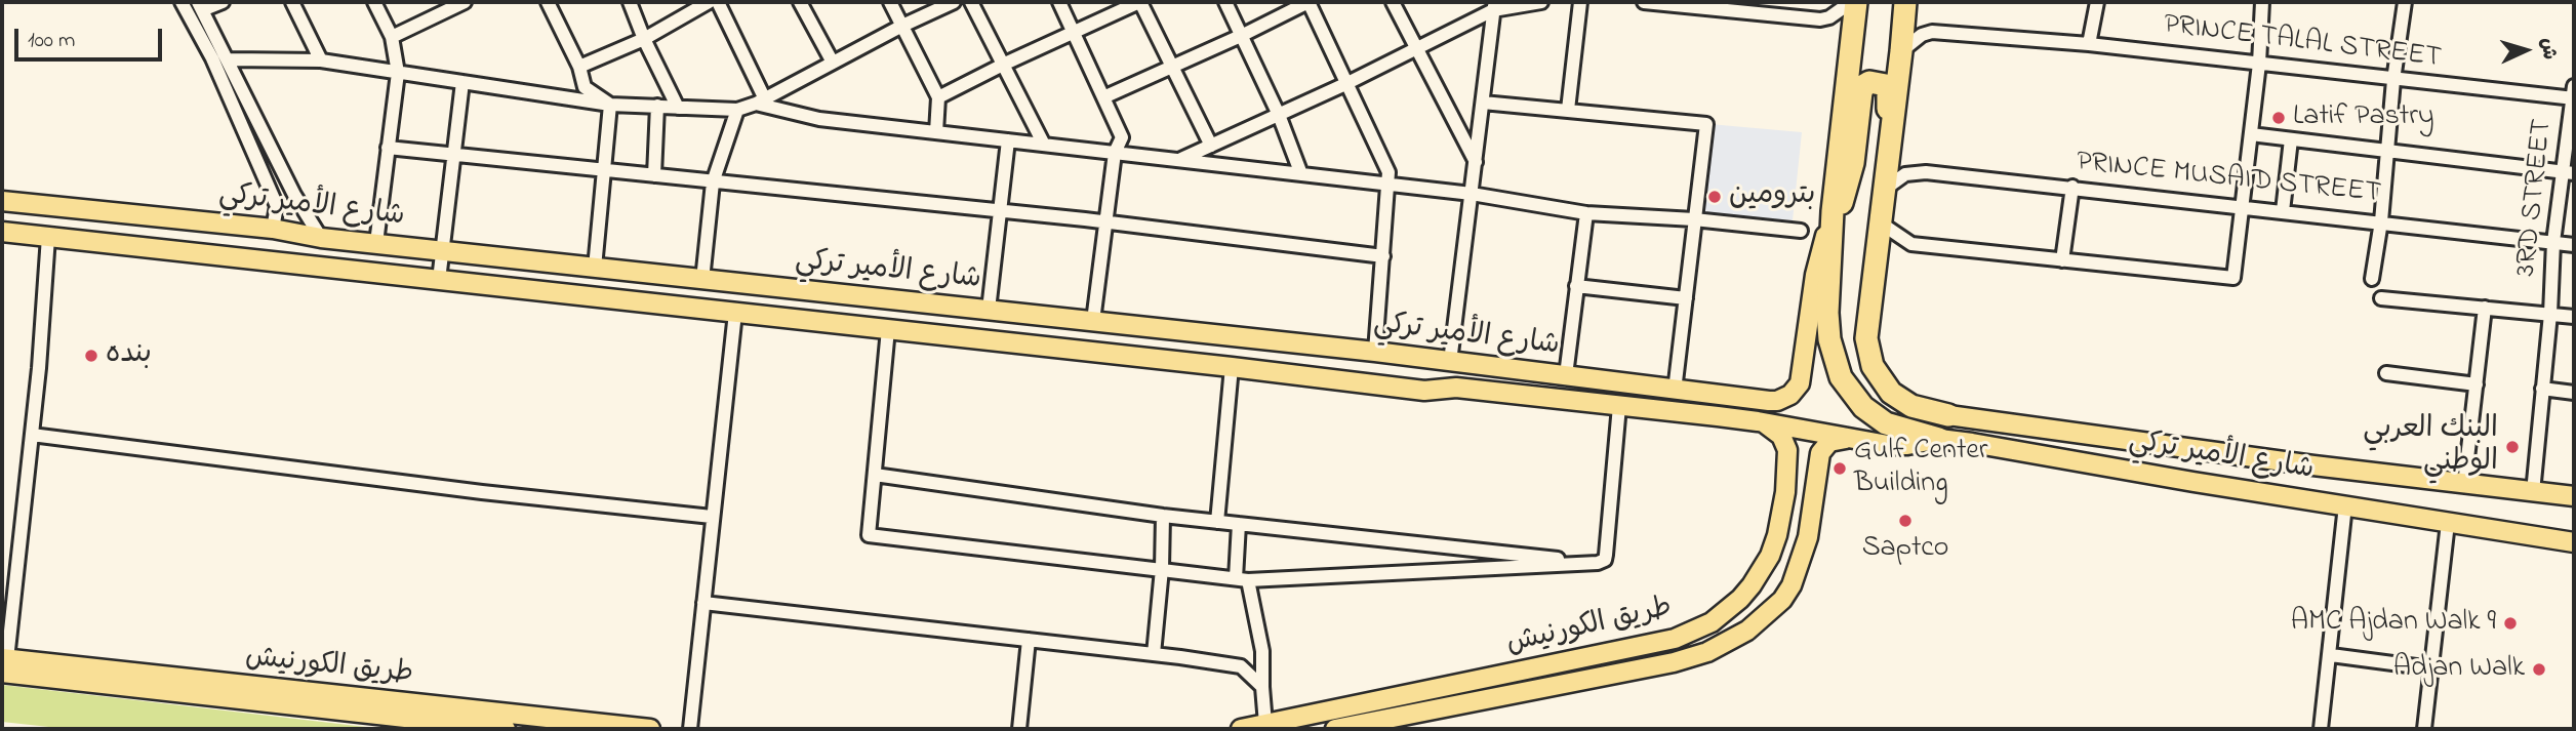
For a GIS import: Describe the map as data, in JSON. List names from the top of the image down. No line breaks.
{"streets":{"main road":["شارع الأمير تركي","طريق الكورنيش"],"street":["PRINCE TALAL STREET","PRINCE MUSAID STREET","3RD STREET"]},"crossings":[["PRINCE TALAL STREET","3RD STREET"],["PRINCE MUSAID STREET","3RD STREET"],["3RD STREET","شارع الأمير تركي"],["شارع الأمير تركي","طريق الكورنيش"]],"places":["Latif Pastry","بترومين","بنده","البنك العربي الوطني","Gulf Center Building","Saptco","AMC Ajdan Walk 9","Adjan Walk"],"scale_bar":"100 m","north":"right"}
